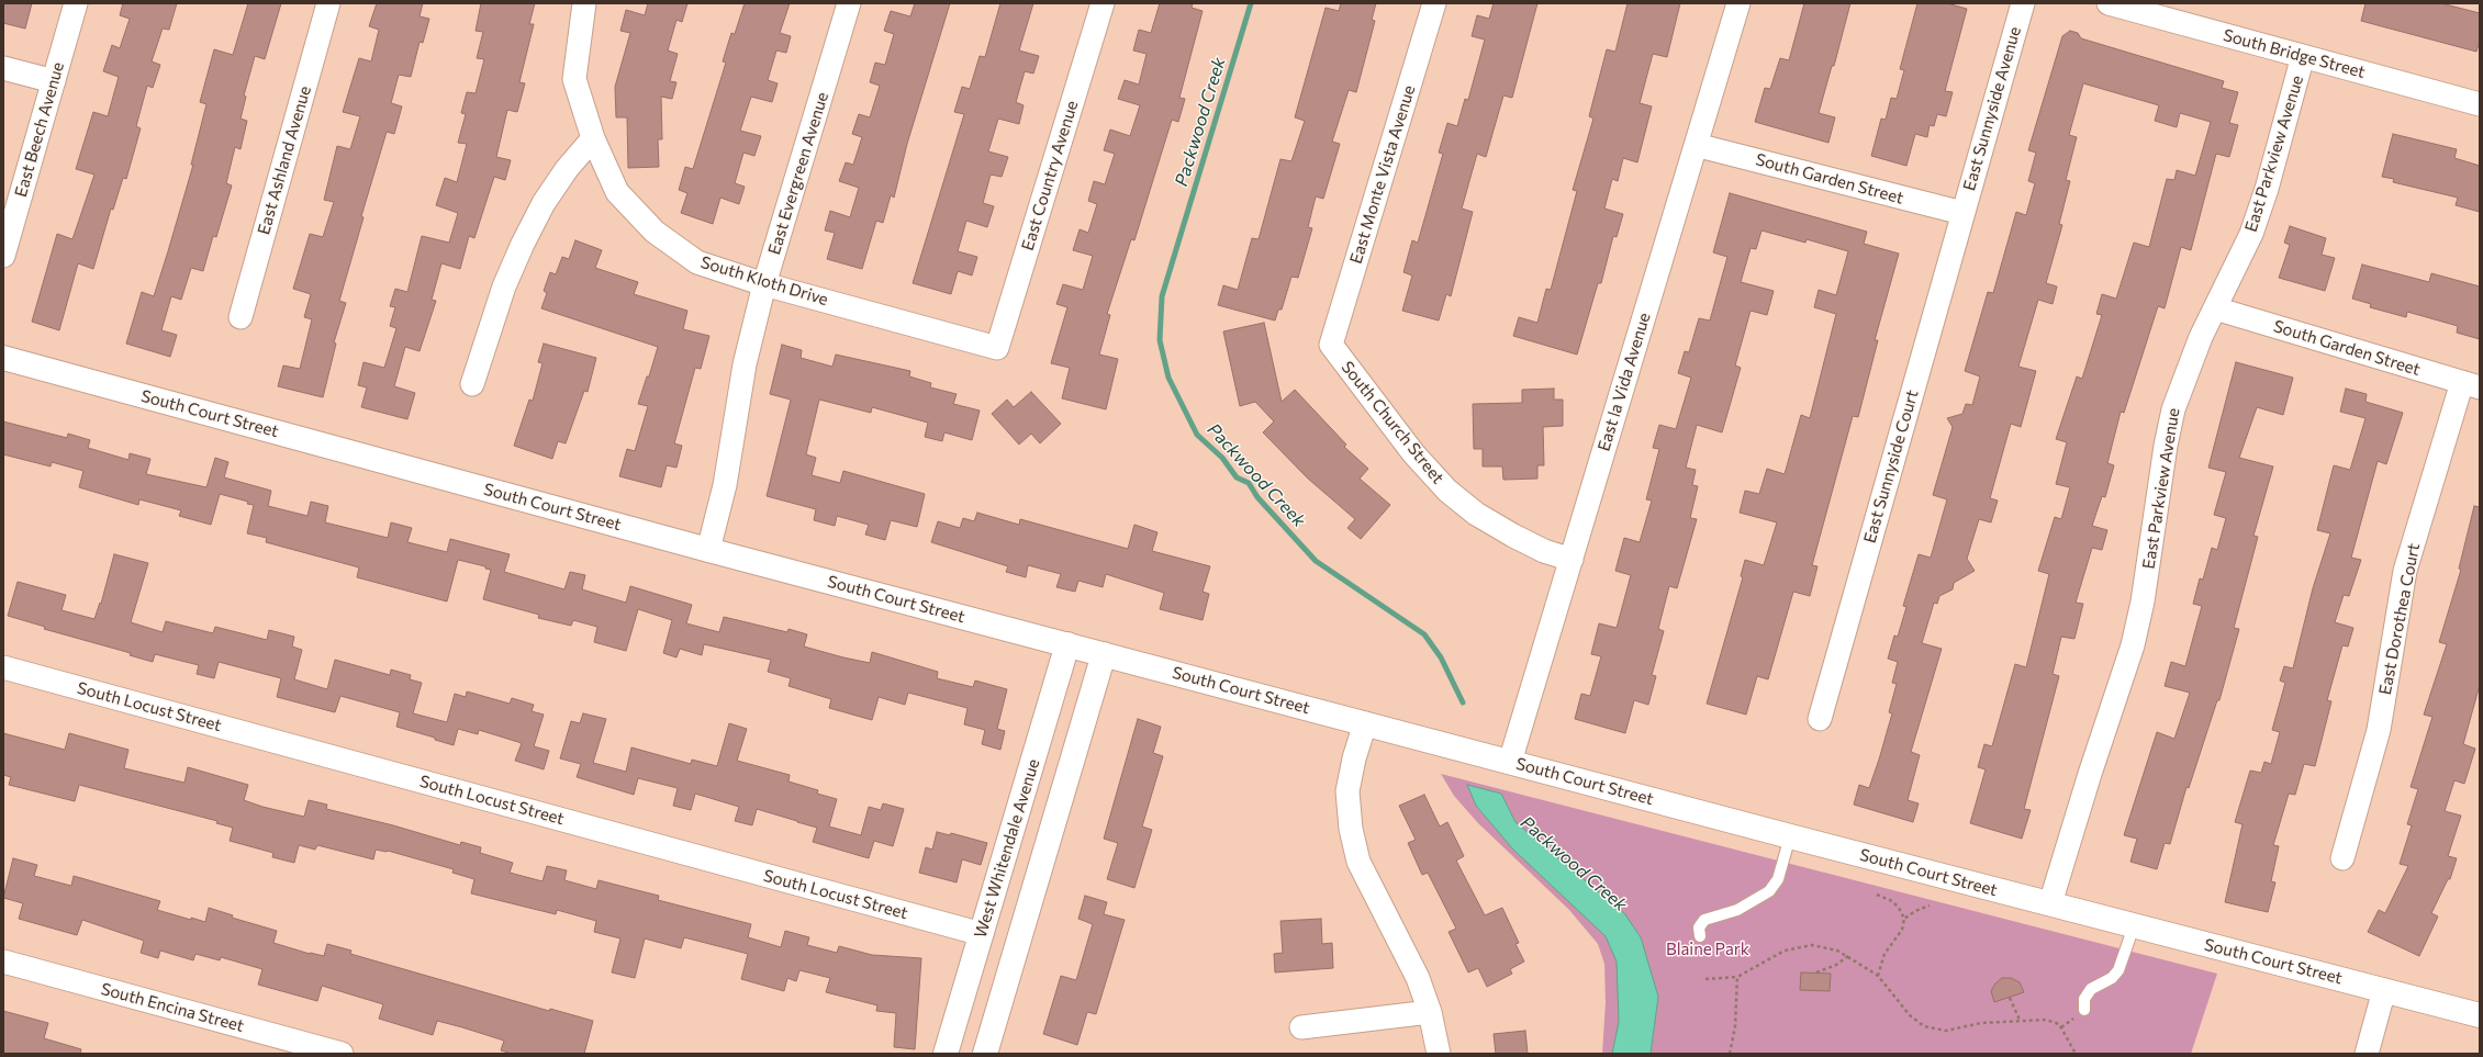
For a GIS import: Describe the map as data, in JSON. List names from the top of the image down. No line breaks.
{"streets":{"street":["South Bridge Street","East Sunnyside Avenue","East Beech Avenue","East Parkview Avenue","East Ashland Avenue","East Evergreen Avenue","East Monte Vista Avenue","East Country Avenue","South Garden Street","South Kloth Drive","East la Vida Avenue","South Court Street","South Church Street","East Sunnyside Court","East Dorothea Court","South Locust Street","West Whitendale Avenue","South Encina Street"]},"crossings":[["South Bridge Street","East Parkview Avenue"],["East Sunnyside Avenue","South Garden Street"],["East Sunnyside Avenue","East Sunnyside Court"],["East Parkview Avenue","South Garden Street"],["East Parkview Avenue","South Court Street"],["East Evergreen Avenue","South Kloth Drive"],["East Evergreen Avenue","South Court Street"],["East Monte Vista Avenue","South Church Street"],["East Country Avenue","South Kloth Drive"],["South Garden Street","East la Vida Avenue"],["South Garden Street","East Sunnyside Court"],["South Garden Street","East Dorothea Court"],["East la Vida Avenue","South Court Street"],["East la Vida Avenue","South Church Street"],["South Court Street","West Whitendale Avenue"],["South Locust Street","West Whitendale Avenue"]],"water":["Packwood Creek"],"parks":["Blaine Park"]}
